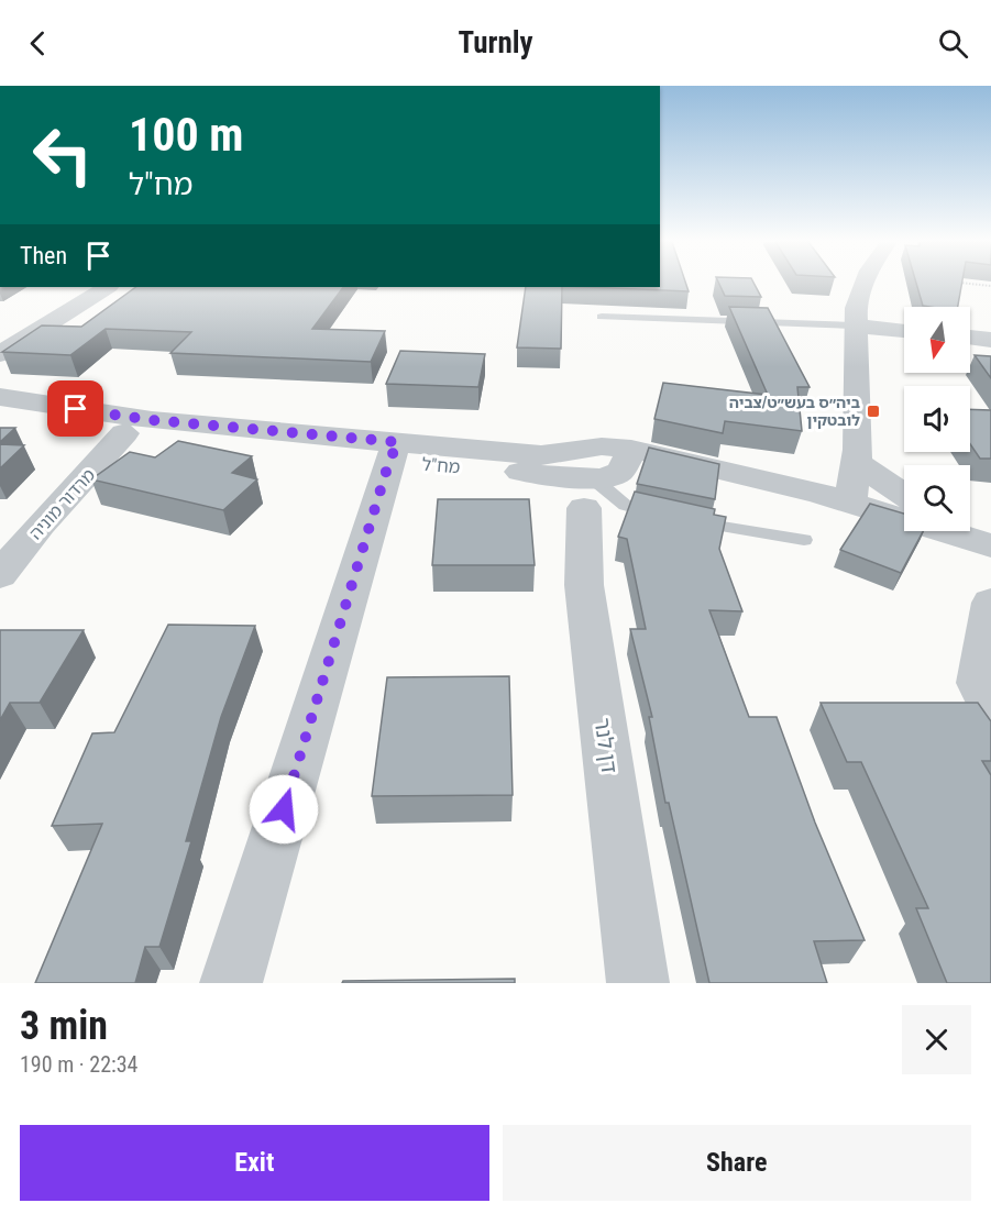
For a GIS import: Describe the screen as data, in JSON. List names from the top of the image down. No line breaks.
{"streets":{"street":["מח\"ל","מרדור מוניה","דן לנר"]},"crossings":[["מח\"ל","מרדור מוניה"],["מח\"ל","דן לנר"]],"places":{"transit":["ביה״ס בעש״ט/צביה לובטקין"]},"north":"bottom","page":{"header":"Turnly","turn":["100 m","מח\"ל"],"then":"Then","heading":["3 min","190 m · 22:34"],"buttons":["Exit","Share"]}}
